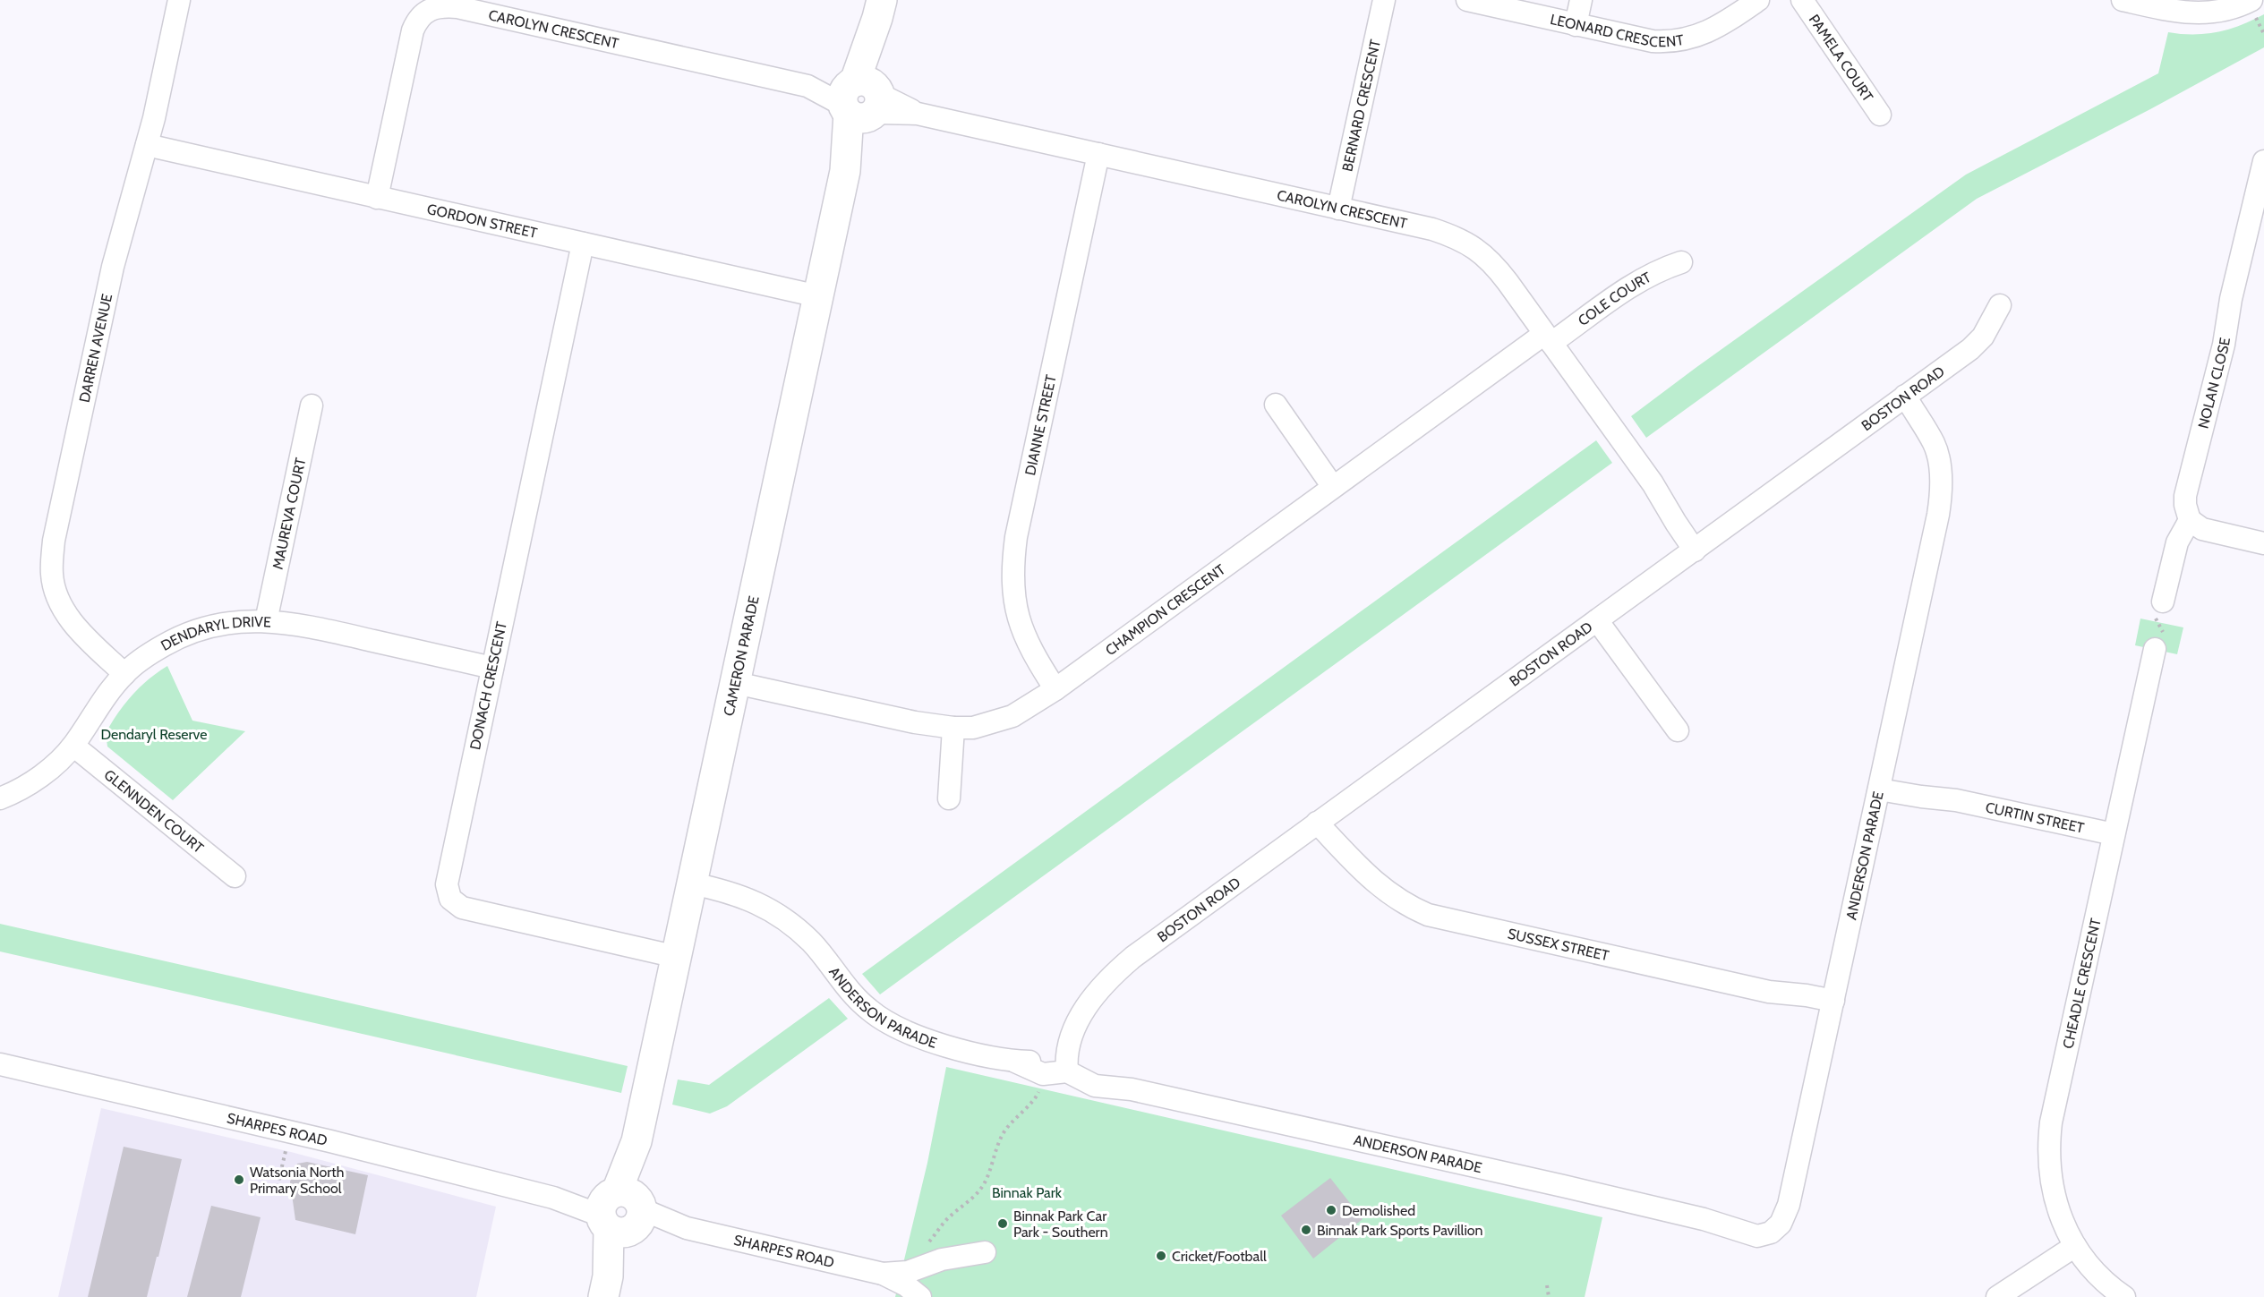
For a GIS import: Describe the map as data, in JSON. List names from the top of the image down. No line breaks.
{"streets":{"street":["LEONARD CRESCENT","CAROLYN CRESCENT","PAMELA COURT","BERNARD CRESCENT","GORDON STREET","COLE COURT","DARREN AVENUE","NOLAN CLOSE","BOSTON ROAD","DIANNE STREET","MAUREVA COURT","CHAMPION CRESCENT","DENDARYL DRIVE","CAMERON PARADE","DONACH CRESCENT","GLENNDEN COURT","CURTIN STREET","ANDERSON PARADE","SUSSEX STREET","CHEADLE CRESCENT","SHARPES ROAD"]},"crossings":[["CAROLYN CRESCENT","BERNARD CRESCENT"],["CAROLYN CRESCENT","GORDON STREET"],["CAROLYN CRESCENT","COLE COURT"],["CAROLYN CRESCENT","BOSTON ROAD"],["CAROLYN CRESCENT","DIANNE STREET"],["CAROLYN CRESCENT","CHAMPION CRESCENT"],["CAROLYN CRESCENT","CAMERON PARADE"],["GORDON STREET","DARREN AVENUE"],["GORDON STREET","CAMERON PARADE"],["GORDON STREET","DONACH CRESCENT"],["COLE COURT","CHAMPION CRESCENT"],["DARREN AVENUE","DENDARYL DRIVE"],["BOSTON ROAD","ANDERSON PARADE"],["BOSTON ROAD","SUSSEX STREET"],["DIANNE STREET","CHAMPION CRESCENT"],["MAUREVA COURT","DENDARYL DRIVE"],["CHAMPION CRESCENT","CAMERON PARADE"],["DENDARYL DRIVE","DONACH CRESCENT"],["DENDARYL DRIVE","GLENNDEN COURT"],["CAMERON PARADE","DONACH CRESCENT"],["CAMERON PARADE","ANDERSON PARADE"],["CAMERON PARADE","SHARPES ROAD"],["CURTIN STREET","ANDERSON PARADE"],["CURTIN STREET","CHEADLE CRESCENT"],["ANDERSON PARADE","SUSSEX STREET"]],"parks":["Dendaryl Reserve","Binnak Park"],"places":["Watsonia North Primary School","Demolished","Binnak Park Car Park - Southern","Binnak Park Sports Pavillion","Cricket/Football"]}
